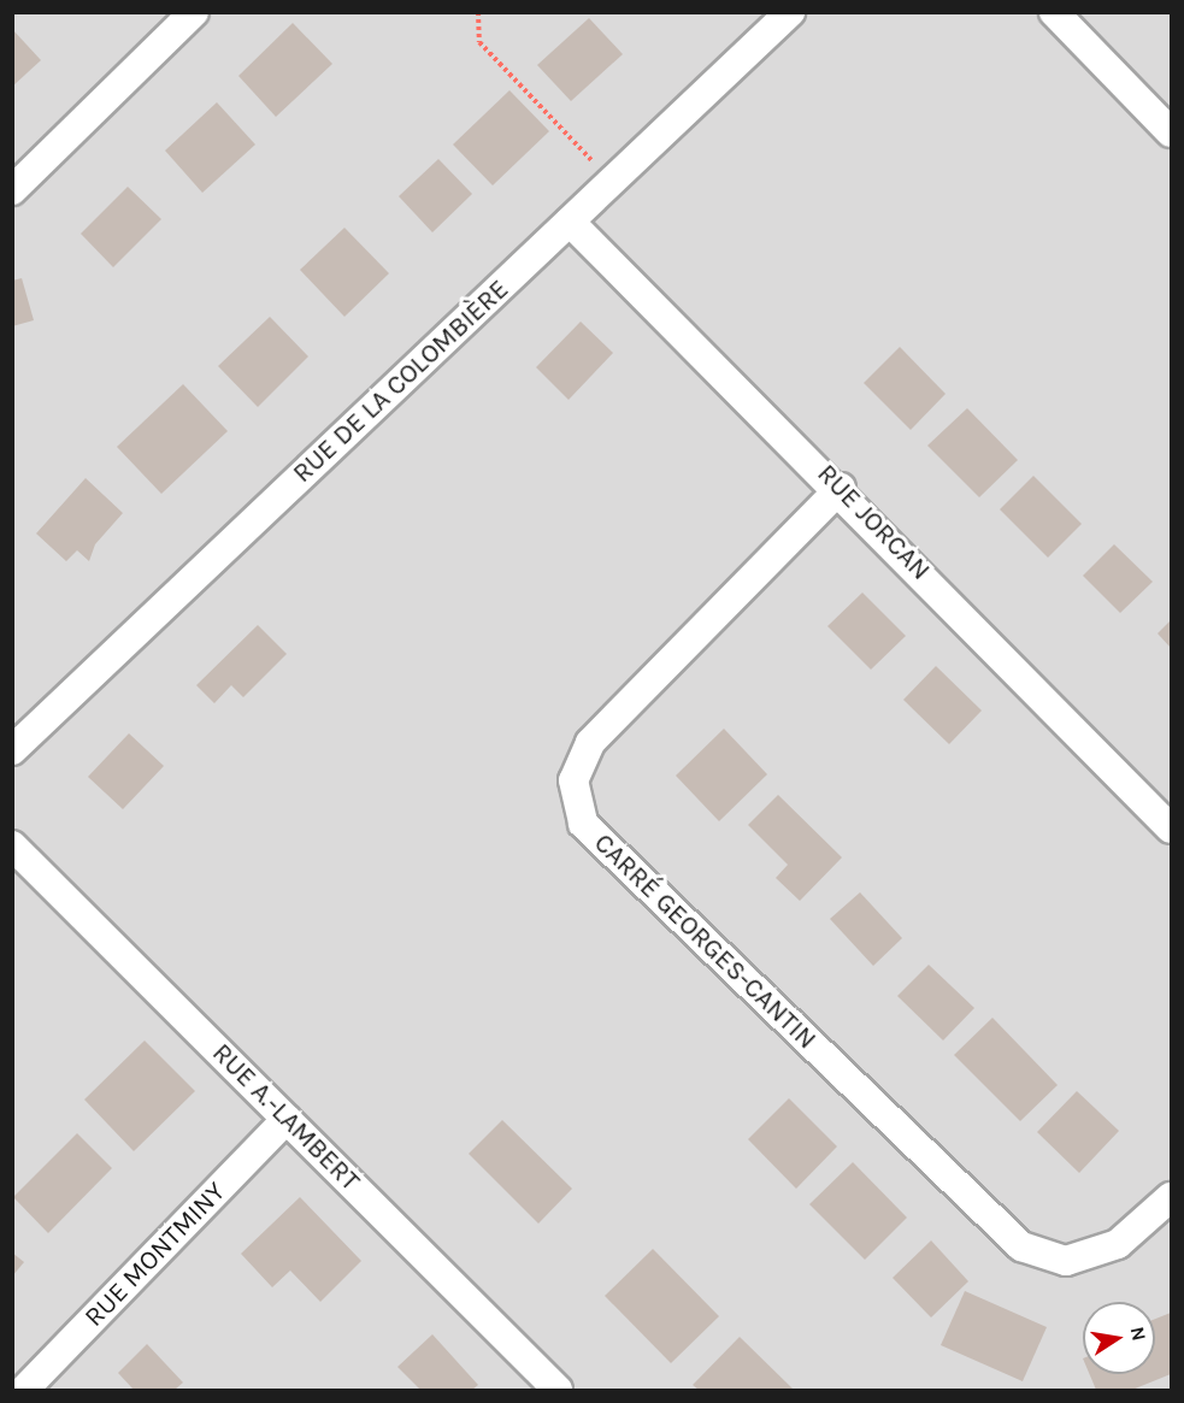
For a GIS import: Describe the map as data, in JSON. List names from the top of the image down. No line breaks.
{"streets":{"street":["RUE DE LA COLOMBIÈRE","RUE JORCAN","CARRÉ GEORGES-CANTIN","RUE A.-LAMBERT","RUE MONTMINY"]},"crossings":[["RUE DE LA COLOMBIÈRE","RUE JORCAN"],["RUE JORCAN","CARRÉ GEORGES-CANTIN"],["RUE A.-LAMBERT","RUE MONTMINY"]],"north":"right"}
